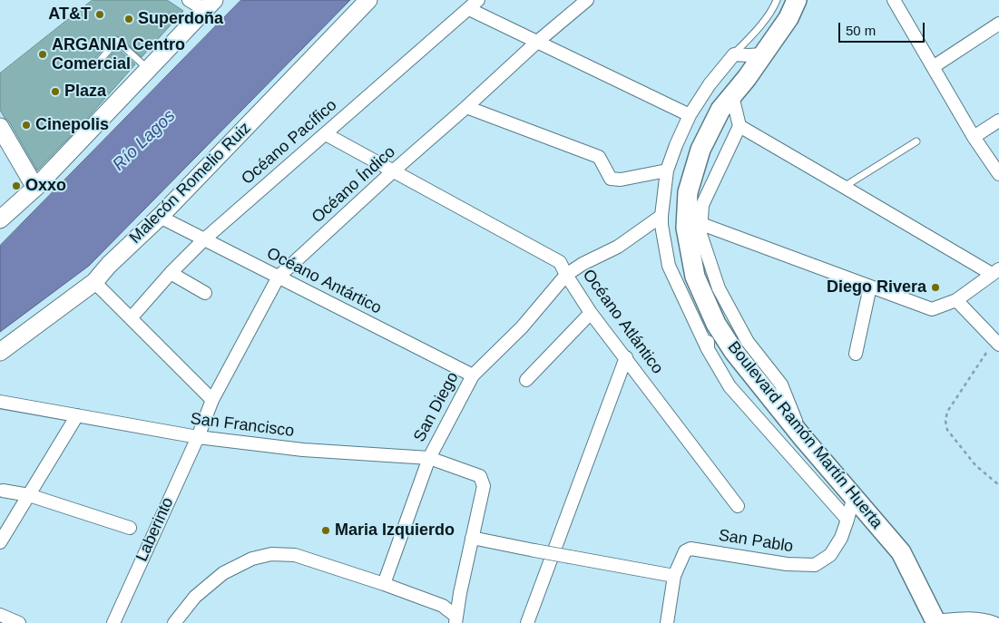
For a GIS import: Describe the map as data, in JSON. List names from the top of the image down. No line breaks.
{"streets":{"main road":["Boulevard Ramón Martín Huerta"],"street":["Océano Pacífico","Malecón Romelio Ruiz","Océano Índico","Océano Antártico","Océano Atlántico","San Diego","San Francisco","Laberinto","San Pablo"]},"crossings":[["Océano Pacífico","Océano Antártico"],["Océano Pacífico","Océano Atlántico"],["Malecón Romelio Ruiz","Océano Antártico"],["Océano Índico","Océano Antártico"],["Océano Índico","Océano Atlántico"],["Océano Índico","San Francisco"],["Océano Índico","Laberinto"],["Océano Antártico","San Diego"],["Océano Atlántico","San Diego"],["San Diego","San Francisco"],["San Francisco","Laberinto"],["Boulevard Ramón Martín Huerta","San Pablo"]],"water":["Río Lagos"],"places":["AT&T","Superdoña","ARGANIA Centro Comercial","Plaza","Cinepolis","Oxxo","Diego Rivera","Maria Izquierdo"],"scale_bar":"50 m"}
